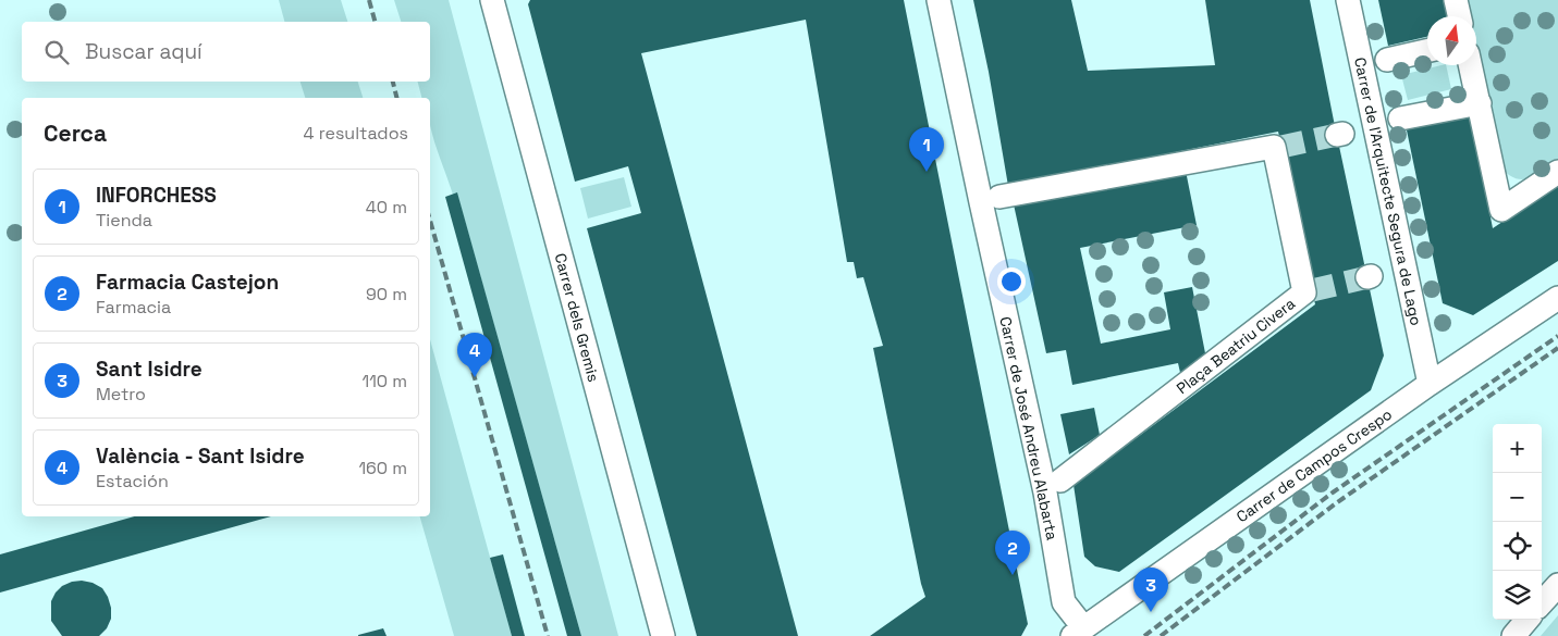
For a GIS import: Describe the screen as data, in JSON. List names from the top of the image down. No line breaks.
{"streets":{"street":["Carrer de l'Arquitecte Segura de Lago","Carrer dels Gremis","Plaça Beatriu Civera","Carrer de José Andreu Alabarta","Carrer de Campos Crespo"]},"crossings":[["Carrer de l'Arquitecte Segura de Lago","Carrer de Campos Crespo"],["Carrer de José Andreu Alabarta","Carrer de Campos Crespo"]],"north":"top","page":{"search":"Buscar aquí","heading":["Cerca","4 resultados"],"pins":["1","4","2","3"],"list":[{"mark":"1","name":"INFORCHESS","note":"Tienda","value":"40 m"},{"mark":"2","name":"Farmacia Castejon","note":"Farmacia","value":"90 m"},{"mark":"3","name":"Sant Isidre","note":"Metro","value":"110 m"},{"mark":"4","name":"València - Sant Isidre","note":"Estación","value":"160 m"}],"map_buttons":["+","−"]}}
